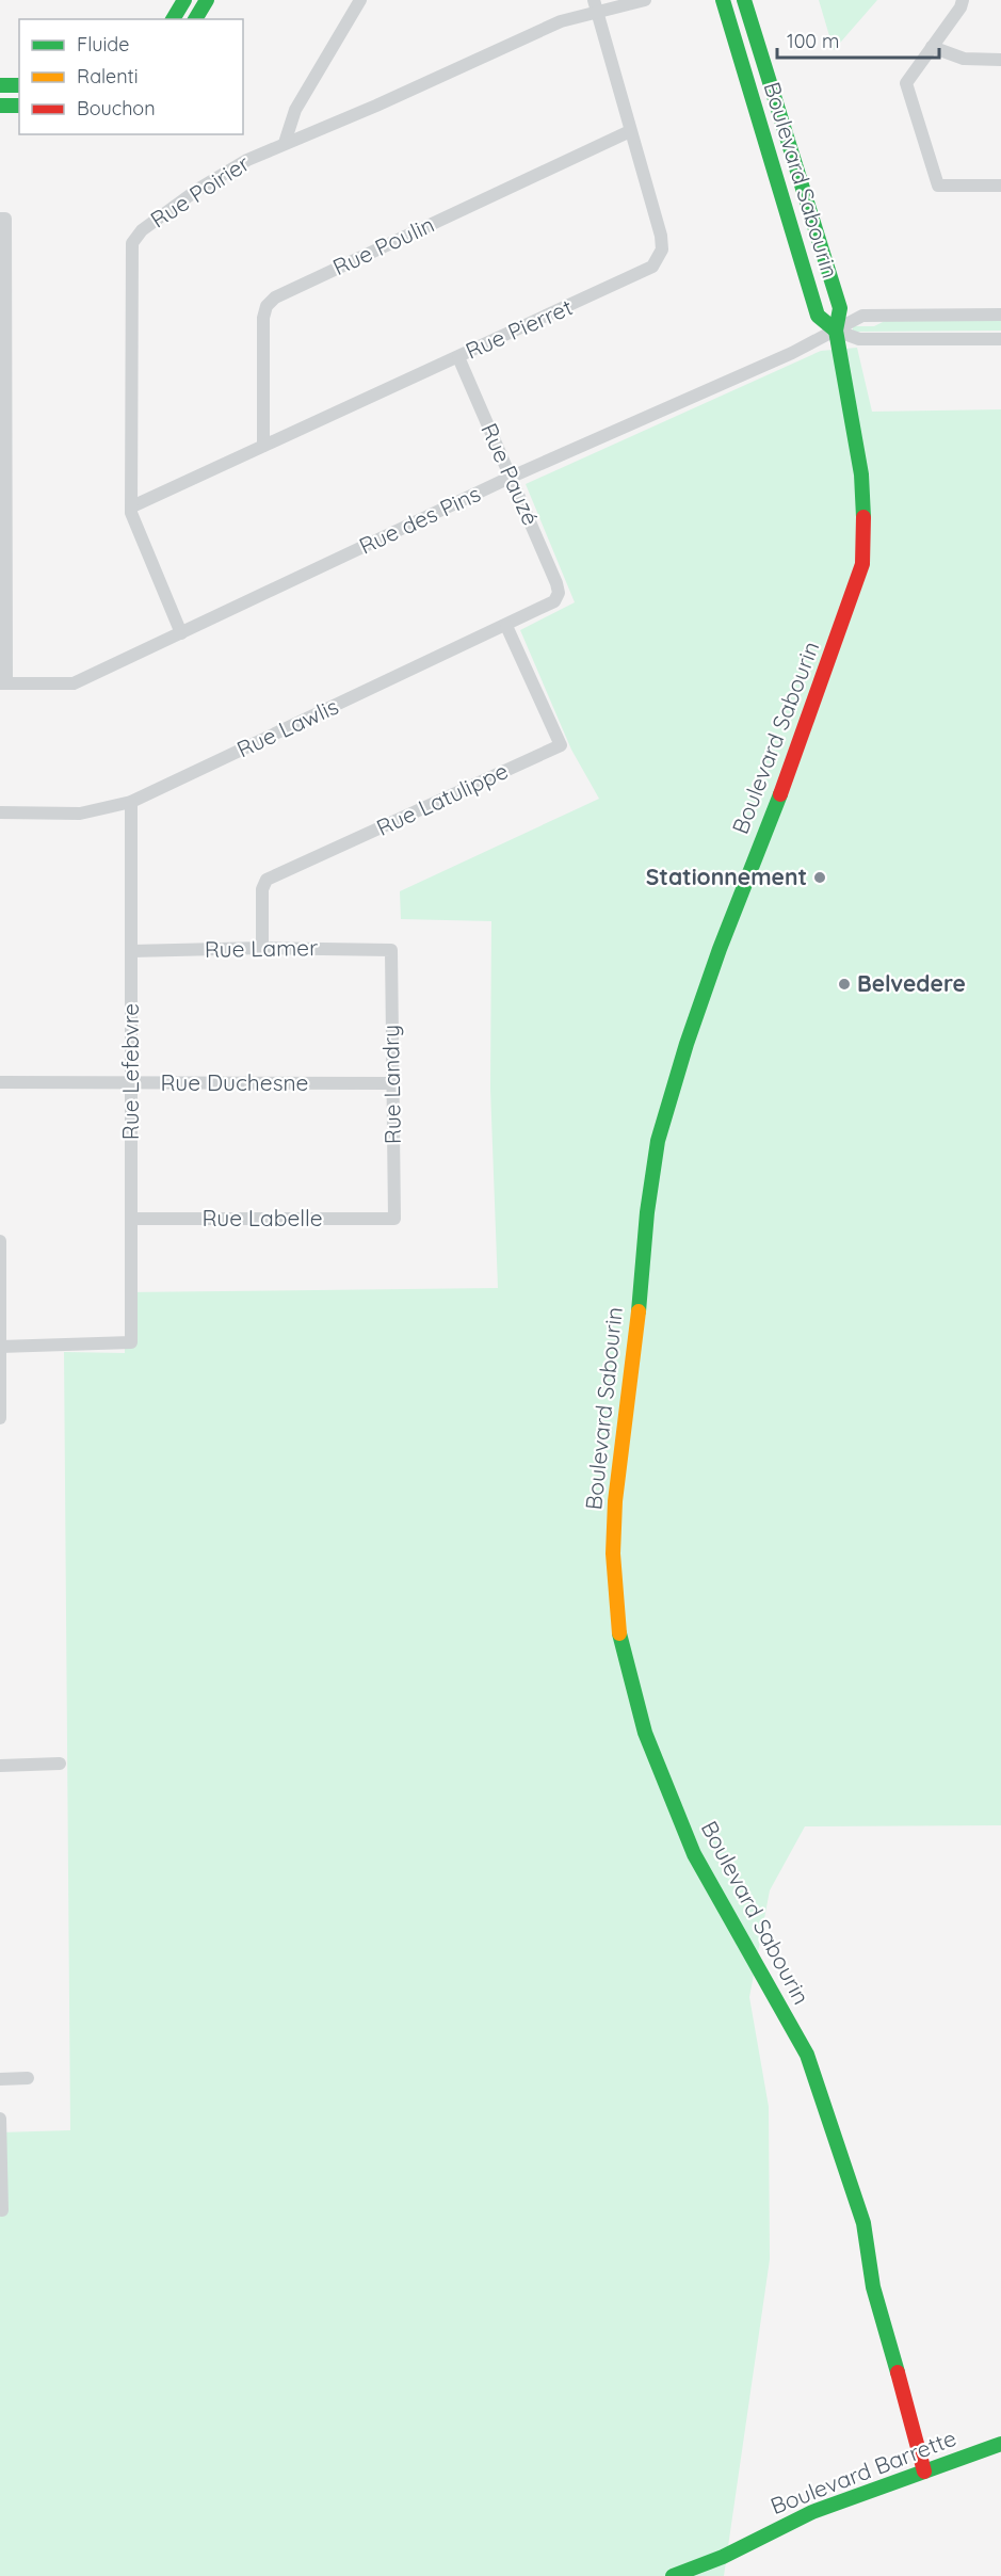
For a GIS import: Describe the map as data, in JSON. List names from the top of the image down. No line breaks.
{"streets":{"street":["Boulevard Sabourin","Rue Poirier","Rue Poulin","Rue Pierret","Rue Pauzé","Rue des Pins","Rue Lawlis","Rue Latulippe","Rue Lamer","Rue Lefebvre","Rue Duchesne","Rue Landry","Rue Labelle","Boulevard Barrette"]},"crossings":[["Boulevard Sabourin","Rue des Pins"],["Boulevard Sabourin","Boulevard Barrette"],["Rue Poirier","Rue Pierret"],["Rue Poirier","Rue des Pins"],["Rue Poulin","Rue Pierret"],["Rue Pierret","Rue Pauzé"],["Rue Pauzé","Rue des Pins"],["Rue Pauzé","Rue Lawlis"],["Rue Lawlis","Rue Latulippe"],["Rue Lawlis","Rue Lefebvre"],["Rue Latulippe","Rue Lamer"],["Rue Lamer","Rue Lefebvre"],["Rue Lamer","Rue Landry"],["Rue Lefebvre","Rue Duchesne"],["Rue Lefebvre","Rue Labelle"],["Rue Duchesne","Rue Landry"],["Rue Landry","Rue Labelle"]],"places":["Stationnement","Belvedere"],"legend":["Fluide","Ralenti","Bouchon"],"scale_bar":"100 m"}
